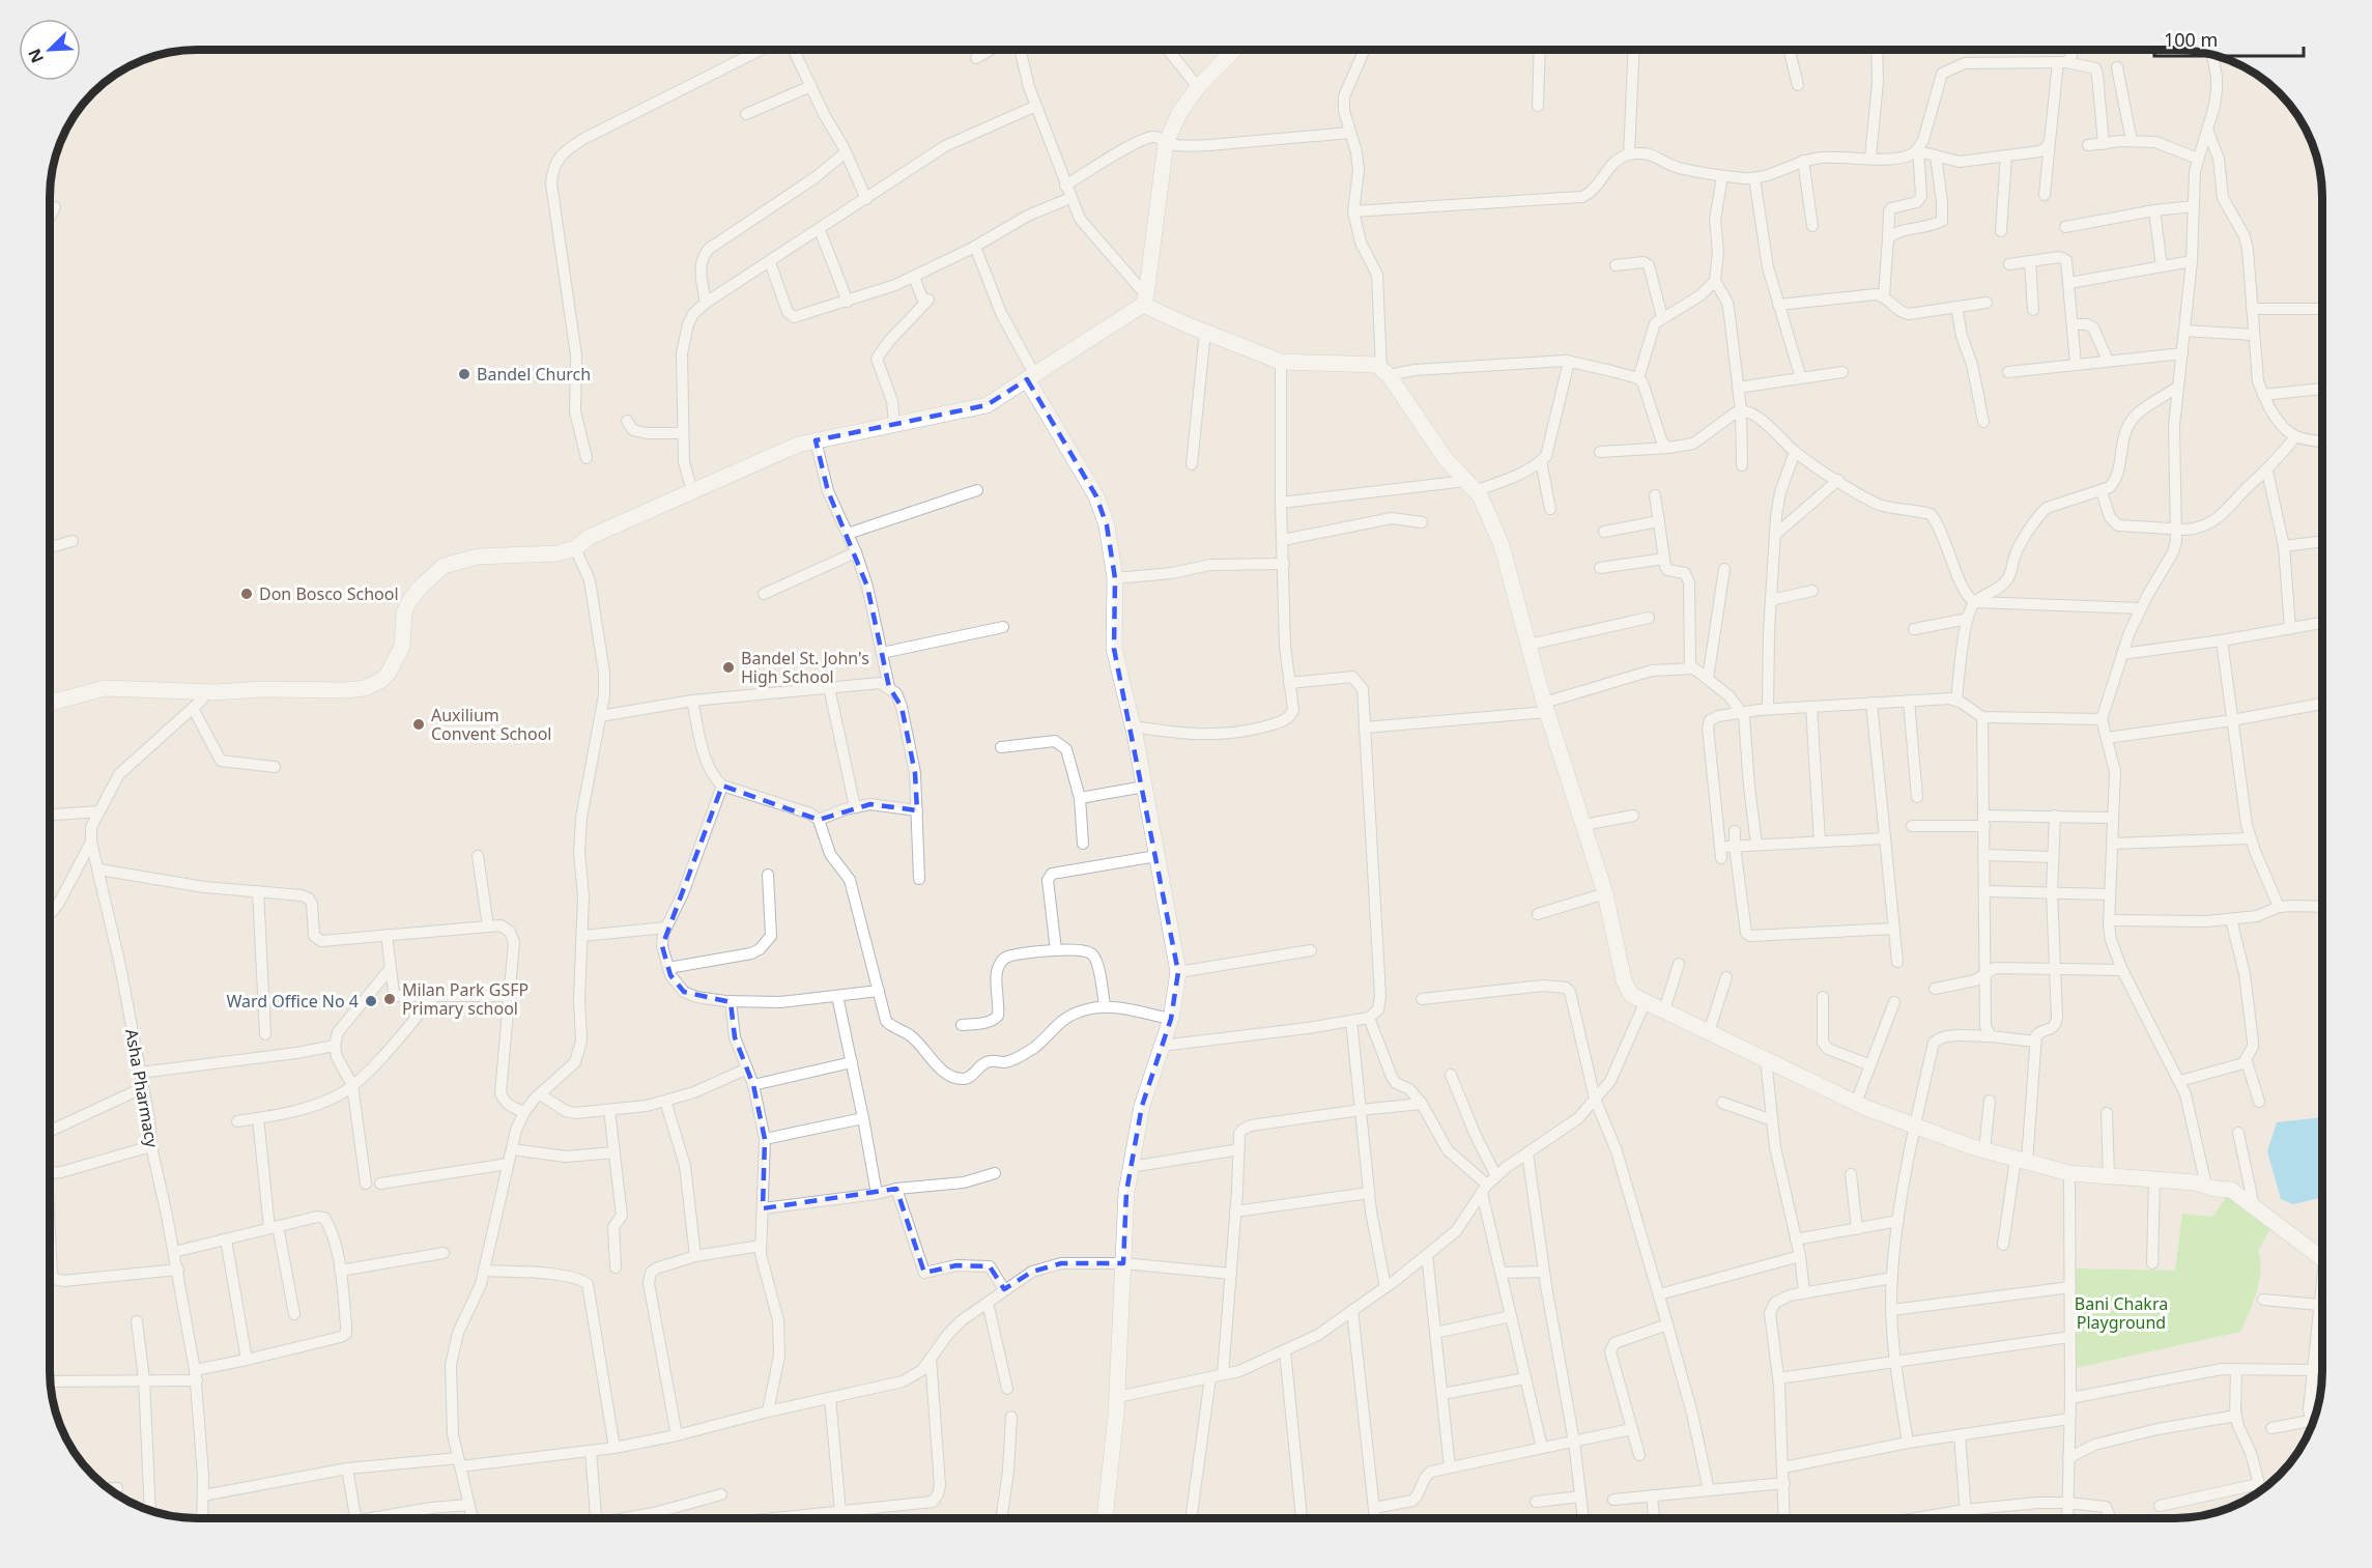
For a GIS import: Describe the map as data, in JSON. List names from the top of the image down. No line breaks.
{"streets":{"street":["Asha Pharmacy"]},"parks":["Bani Chakra Playground"],"places":["Bandel Church","Don Bosco School","Bandel St. John's High School","Auxilium Convent School","Milan Park GSFP Primary school","Ward Office No 4"],"scale_bar":"100 m","north":"bottom left"}
